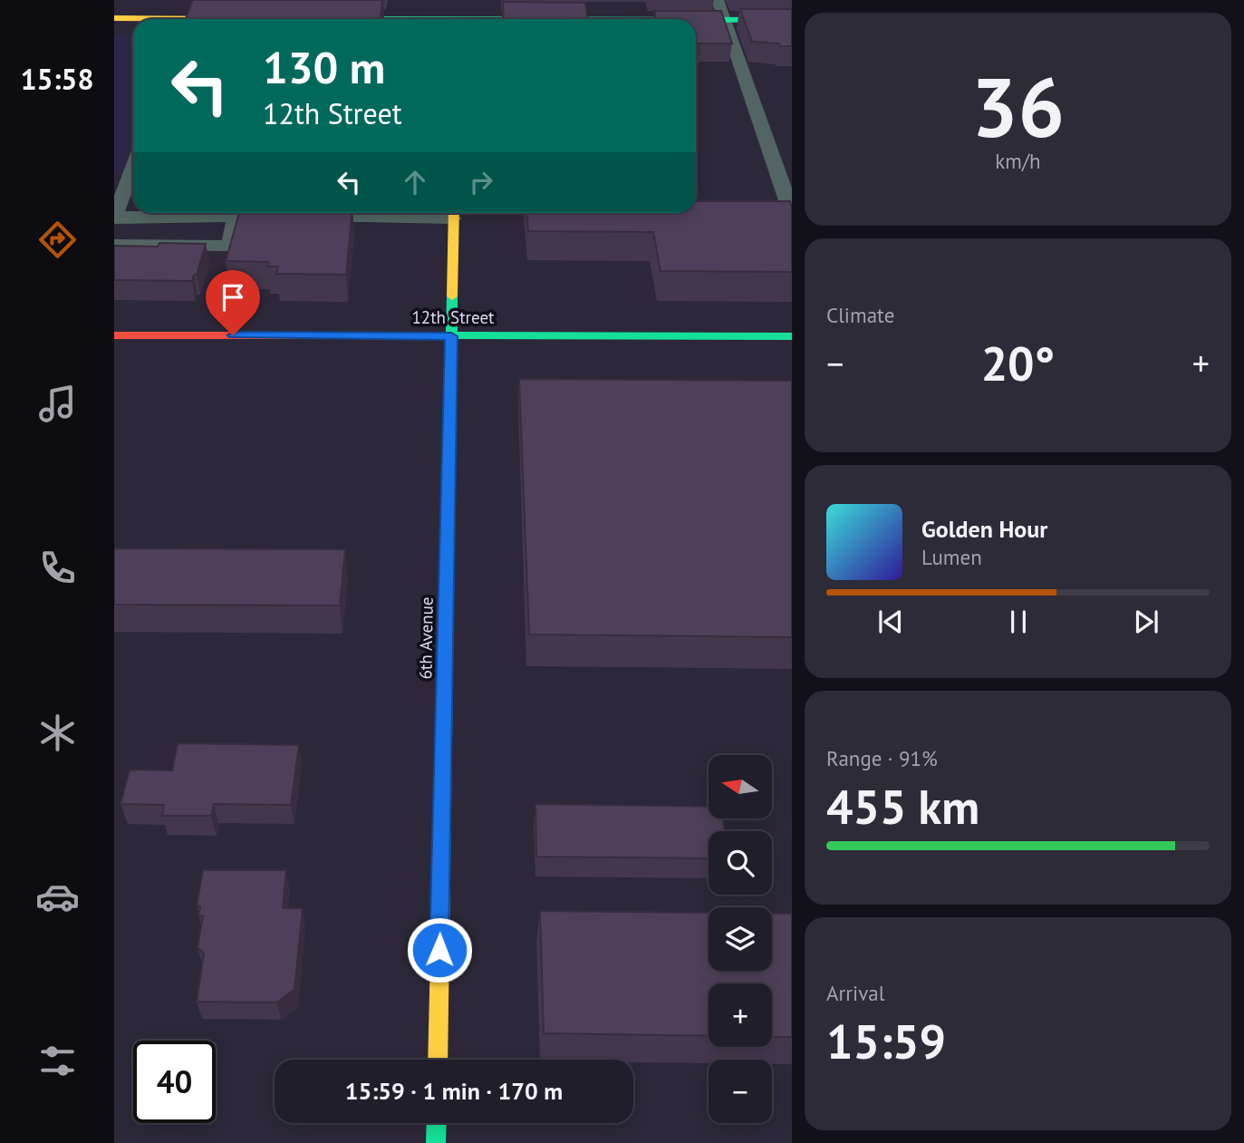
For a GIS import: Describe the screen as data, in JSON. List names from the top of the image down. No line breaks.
{"streets":{"street":["12th Street","6th Avenue"]},"crossings":[["12th Street","6th Avenue"]],"north":"left","page":{"tabs":"15:58","tile":[["36","km/h"],"Climate",["Range · 91%","455 km"],["Arrival","15:59"]],"turn":["130 m","12th Street"],"heat":["−","20°","+"],"song":["Golden Hour","Lumen"],"map_buttons":["+","−"],"limit":"40","trip":"15:59 · 1 min · 170 m"}}
